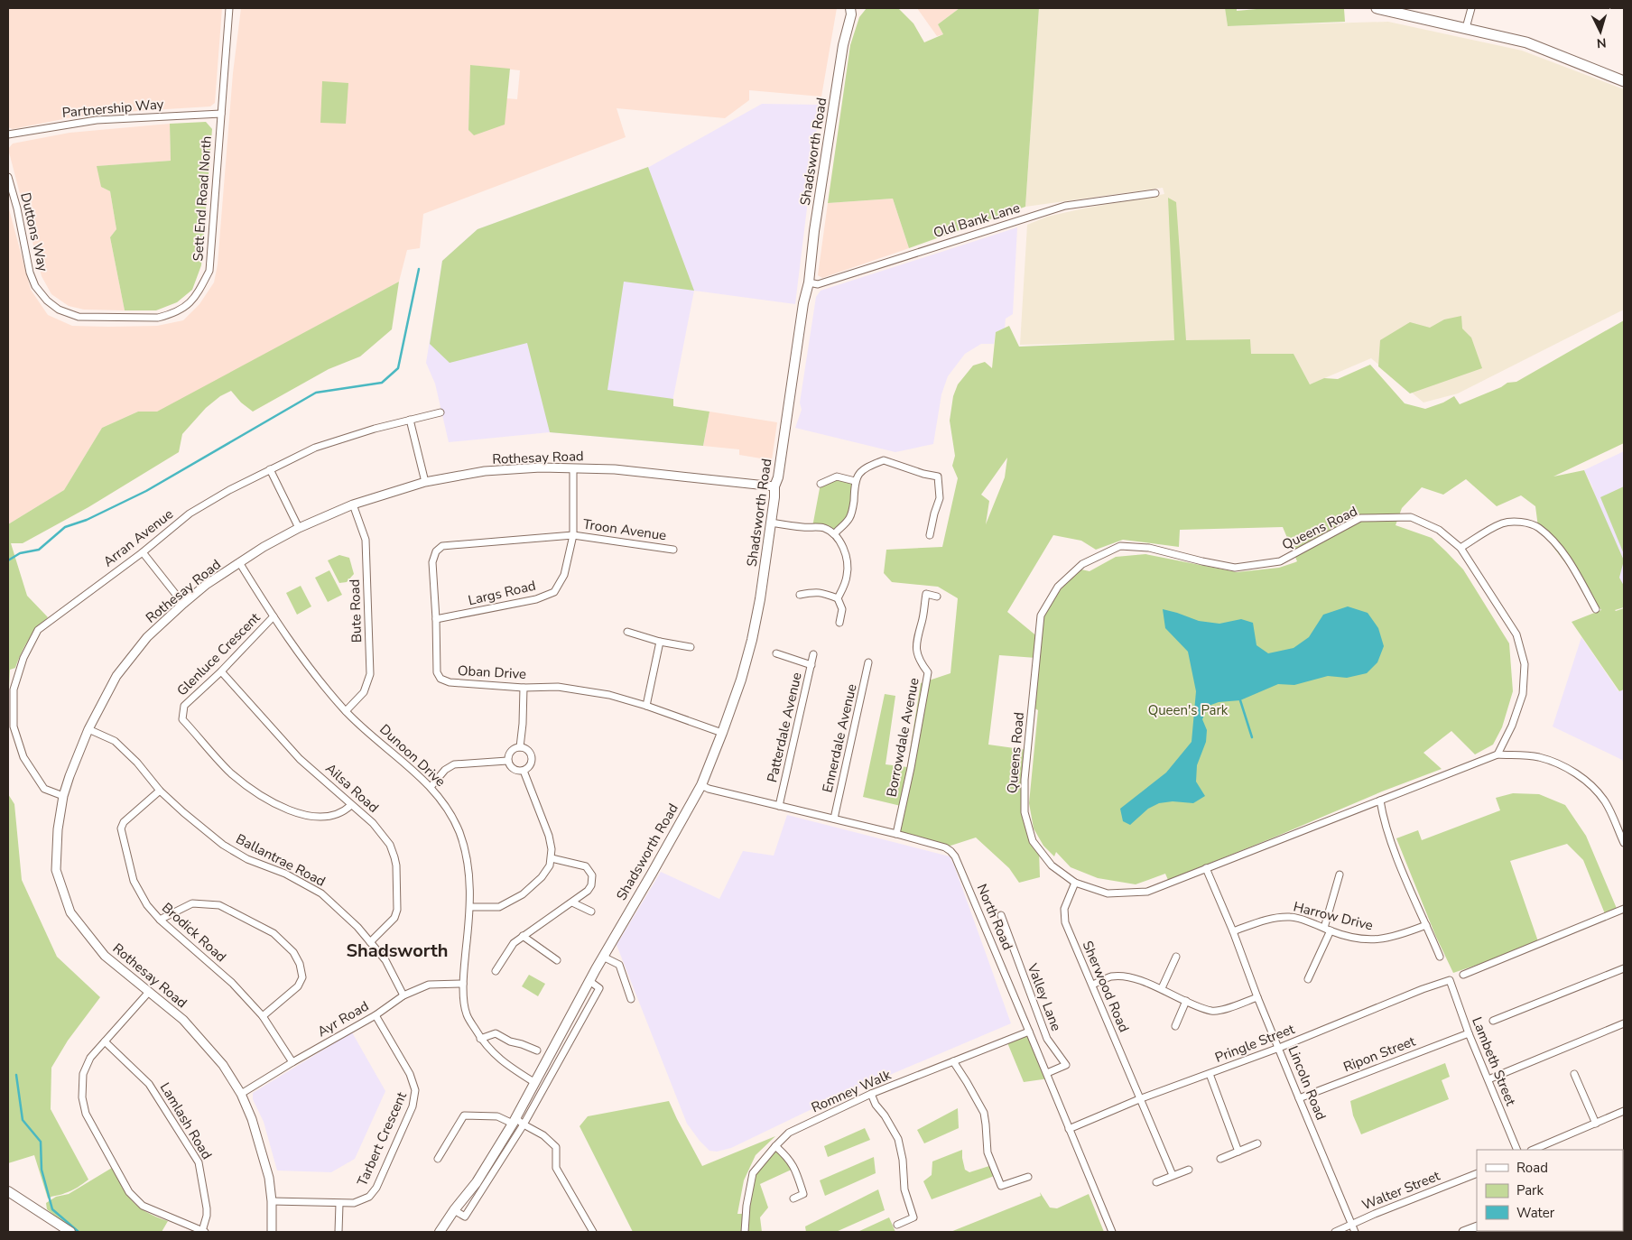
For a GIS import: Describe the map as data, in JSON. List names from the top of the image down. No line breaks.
{"streets":{"main road":["Shadsworth Road"],"street":["Partnership Way","Sett End Road North","Old Bank Lane","Duttons Way","Rothesay Road","Queens Road","Troon Avenue","Arran Avenue","Largs Road","Bute Road","Glenluce Crescent","Oban Drive","Patterdale Avenue","Borrowdale Avenue","Ennerdale Avenue","Dunoon Drive","Ailsa Road","Ballantrae Road","Harrow Drive","North Road","Brodick Road","Sherwood Road","Valley Lane","Ayr Road","Pringle Street","Ripon Street","Lambeth Street","Lincoln Road","Romney Walk","Lamlash Road","Tarbert Crescent","Walter Street"]},"crossings":[["Partnership Way","Sett End Road North"],["Shadsworth Road","Old Bank Lane"],["Shadsworth Road","Rothesay Road"],["Shadsworth Road","Oban Drive"],["Shadsworth Road","Dunoon Drive"],["Shadsworth Road","North Road"],["Sett End Road North","Duttons Way"],["Rothesay Road","Arran Avenue"],["Rothesay Road","Largs Road"],["Rothesay Road","Bute Road"],["Rothesay Road","Dunoon Drive"],["Rothesay Road","Ballantrae Road"],["Rothesay Road","Ayr Road"],["Rothesay Road","Tarbert Crescent"],["Queens Road","Sherwood Road"],["Queens Road","Lincoln Road"],["Troon Avenue","Largs Road"],["Troon Avenue","Oban Drive"],["Largs Road","Oban Drive"],["Bute Road","Dunoon Drive"],["Glenluce Crescent","Dunoon Drive"],["Glenluce Crescent","Ailsa Road"],["Patterdale Avenue","North Road"],["Borrowdale Avenue","North Road"],["Ennerdale Avenue","North Road"],["Dunoon Drive","Ayr Road"],["Ailsa Road","Ballantrae Road"],["Ballantrae Road","Brodick Road"],["Ballantrae Road","Ayr Road"],["Harrow Drive","Lincoln Road"],["North Road","Valley Lane"],["North Road","Pringle Street"],["North Road","Romney Walk"],["Brodick Road","Ayr Road"],["Sherwood Road","Pringle Street"],["Ayr Road","Tarbert Crescent"],["Pringle Street","Lambeth Street"],["Pringle Street","Lincoln Road"],["Ripon Street","Lambeth Street"],["Ripon Street","Lincoln Road"],["Lincoln Road","Walter Street"]],"districts":["Shadsworth"],"parks":["Queen's Park"],"legend":["Road","Park","Water"],"north":"bottom"}
